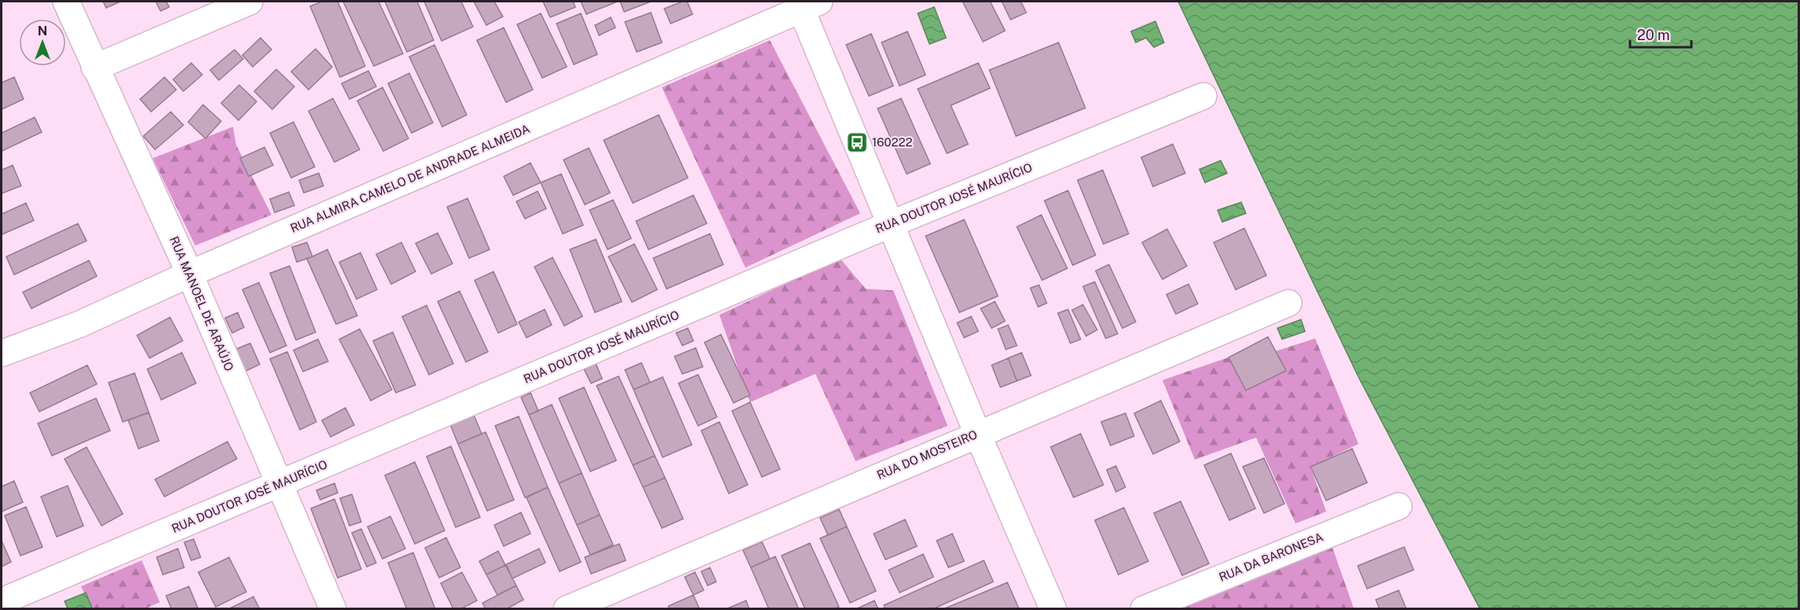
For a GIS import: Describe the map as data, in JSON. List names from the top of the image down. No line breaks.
{"streets":{"street":["RUA ALMIRA CAMELO DE ANDRADE ALMEIDA","RUA DOUTOR JOSÉ MAURÍCIO","RUA MANOEL DE ARAÚJO","RUA DO MOSTEIRO","RUA DA BARONESA"]},"crossings":[["RUA ALMIRA CAMELO DE ANDRADE ALMEIDA","RUA MANOEL DE ARAÚJO"],["RUA DOUTOR JOSÉ MAURÍCIO","RUA MANOEL DE ARAÚJO"]],"places":{"bus stop":["160222"]},"scale_bar":"20 m","north":"top"}
